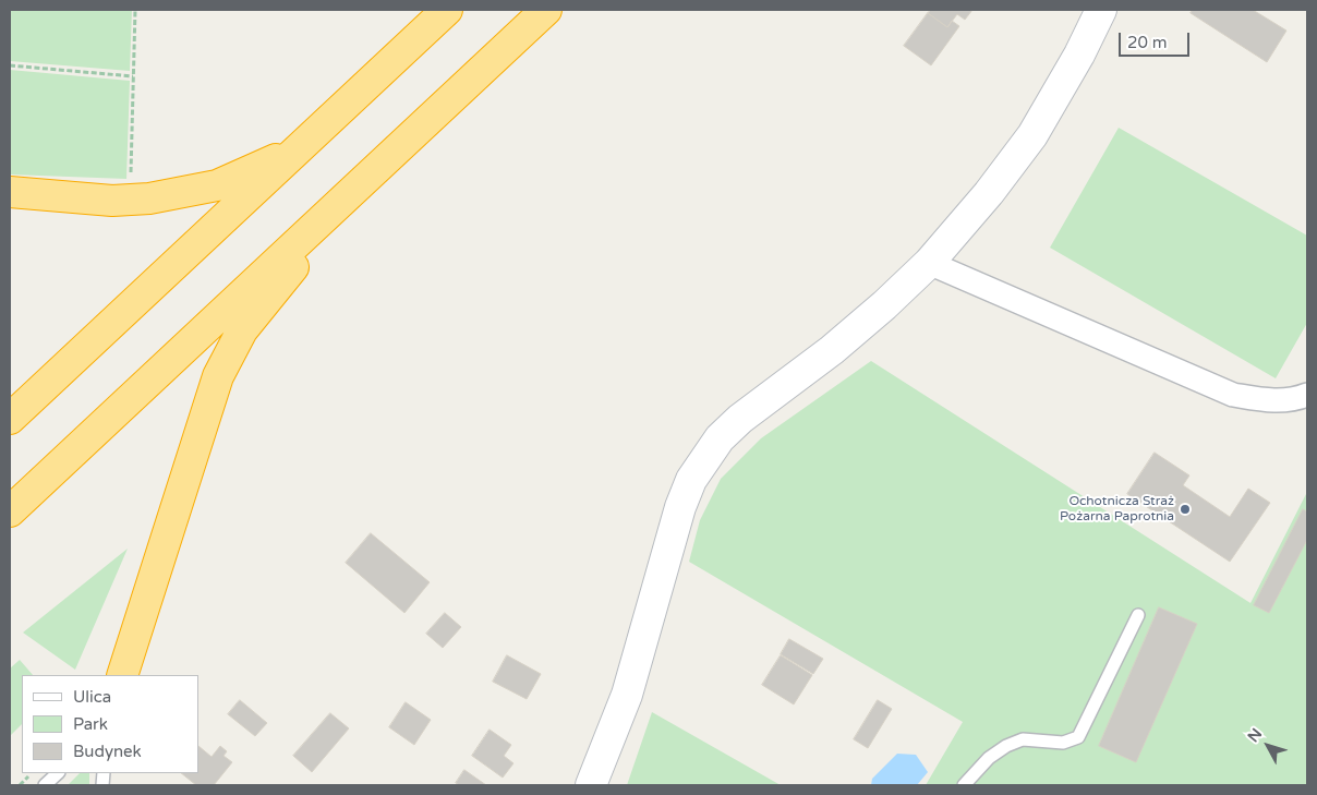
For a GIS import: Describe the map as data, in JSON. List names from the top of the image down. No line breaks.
{"places":["Ochotnicza Straż Pożarna Paprotnia"],"legend":["Ulica","Park","Budynek"],"scale_bar":"20 m","north":"top left"}
